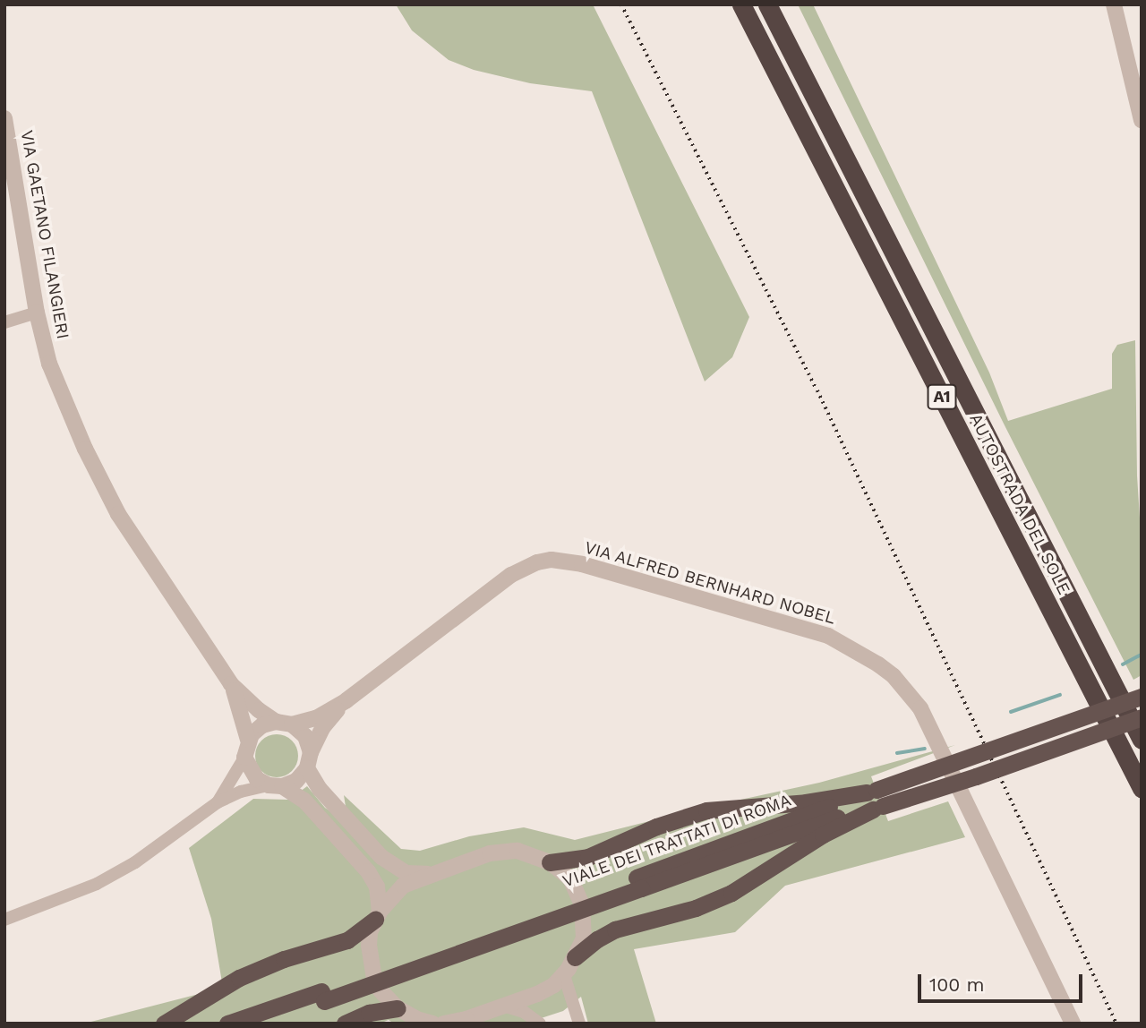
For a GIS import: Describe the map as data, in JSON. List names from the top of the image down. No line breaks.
{"streets":{"highway":["A1","AUTOSTRADA DEL SOLE","VIALE DEI TRATTATI DI ROMA"],"street":["VIA GAETANO FILANGIERI","VIA ALFRED BERNHARD NOBEL"]},"crossings":[["VIA GAETANO FILANGIERI","VIA ALFRED BERNHARD NOBEL"]],"scale_bar":"100 m"}
